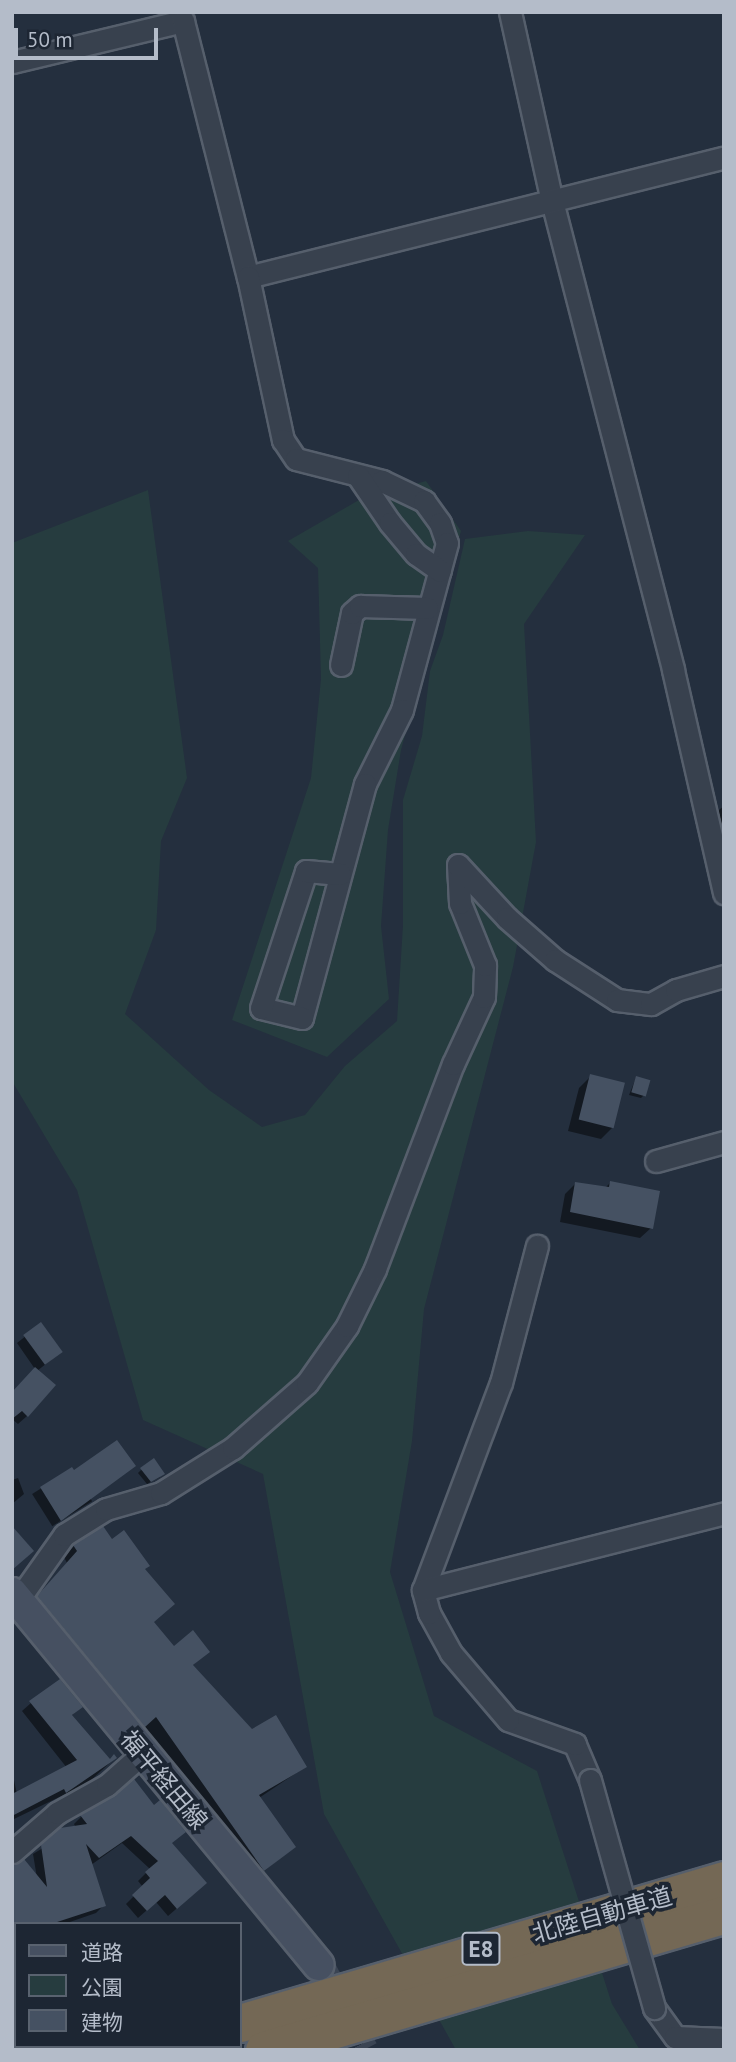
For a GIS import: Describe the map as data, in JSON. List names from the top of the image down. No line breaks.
{"streets":{"highway":["北陸自動車道","E8"],"main road":["福平経田線"]},"legend":["道路","公園","建物"],"scale_bar":"50 m"}
